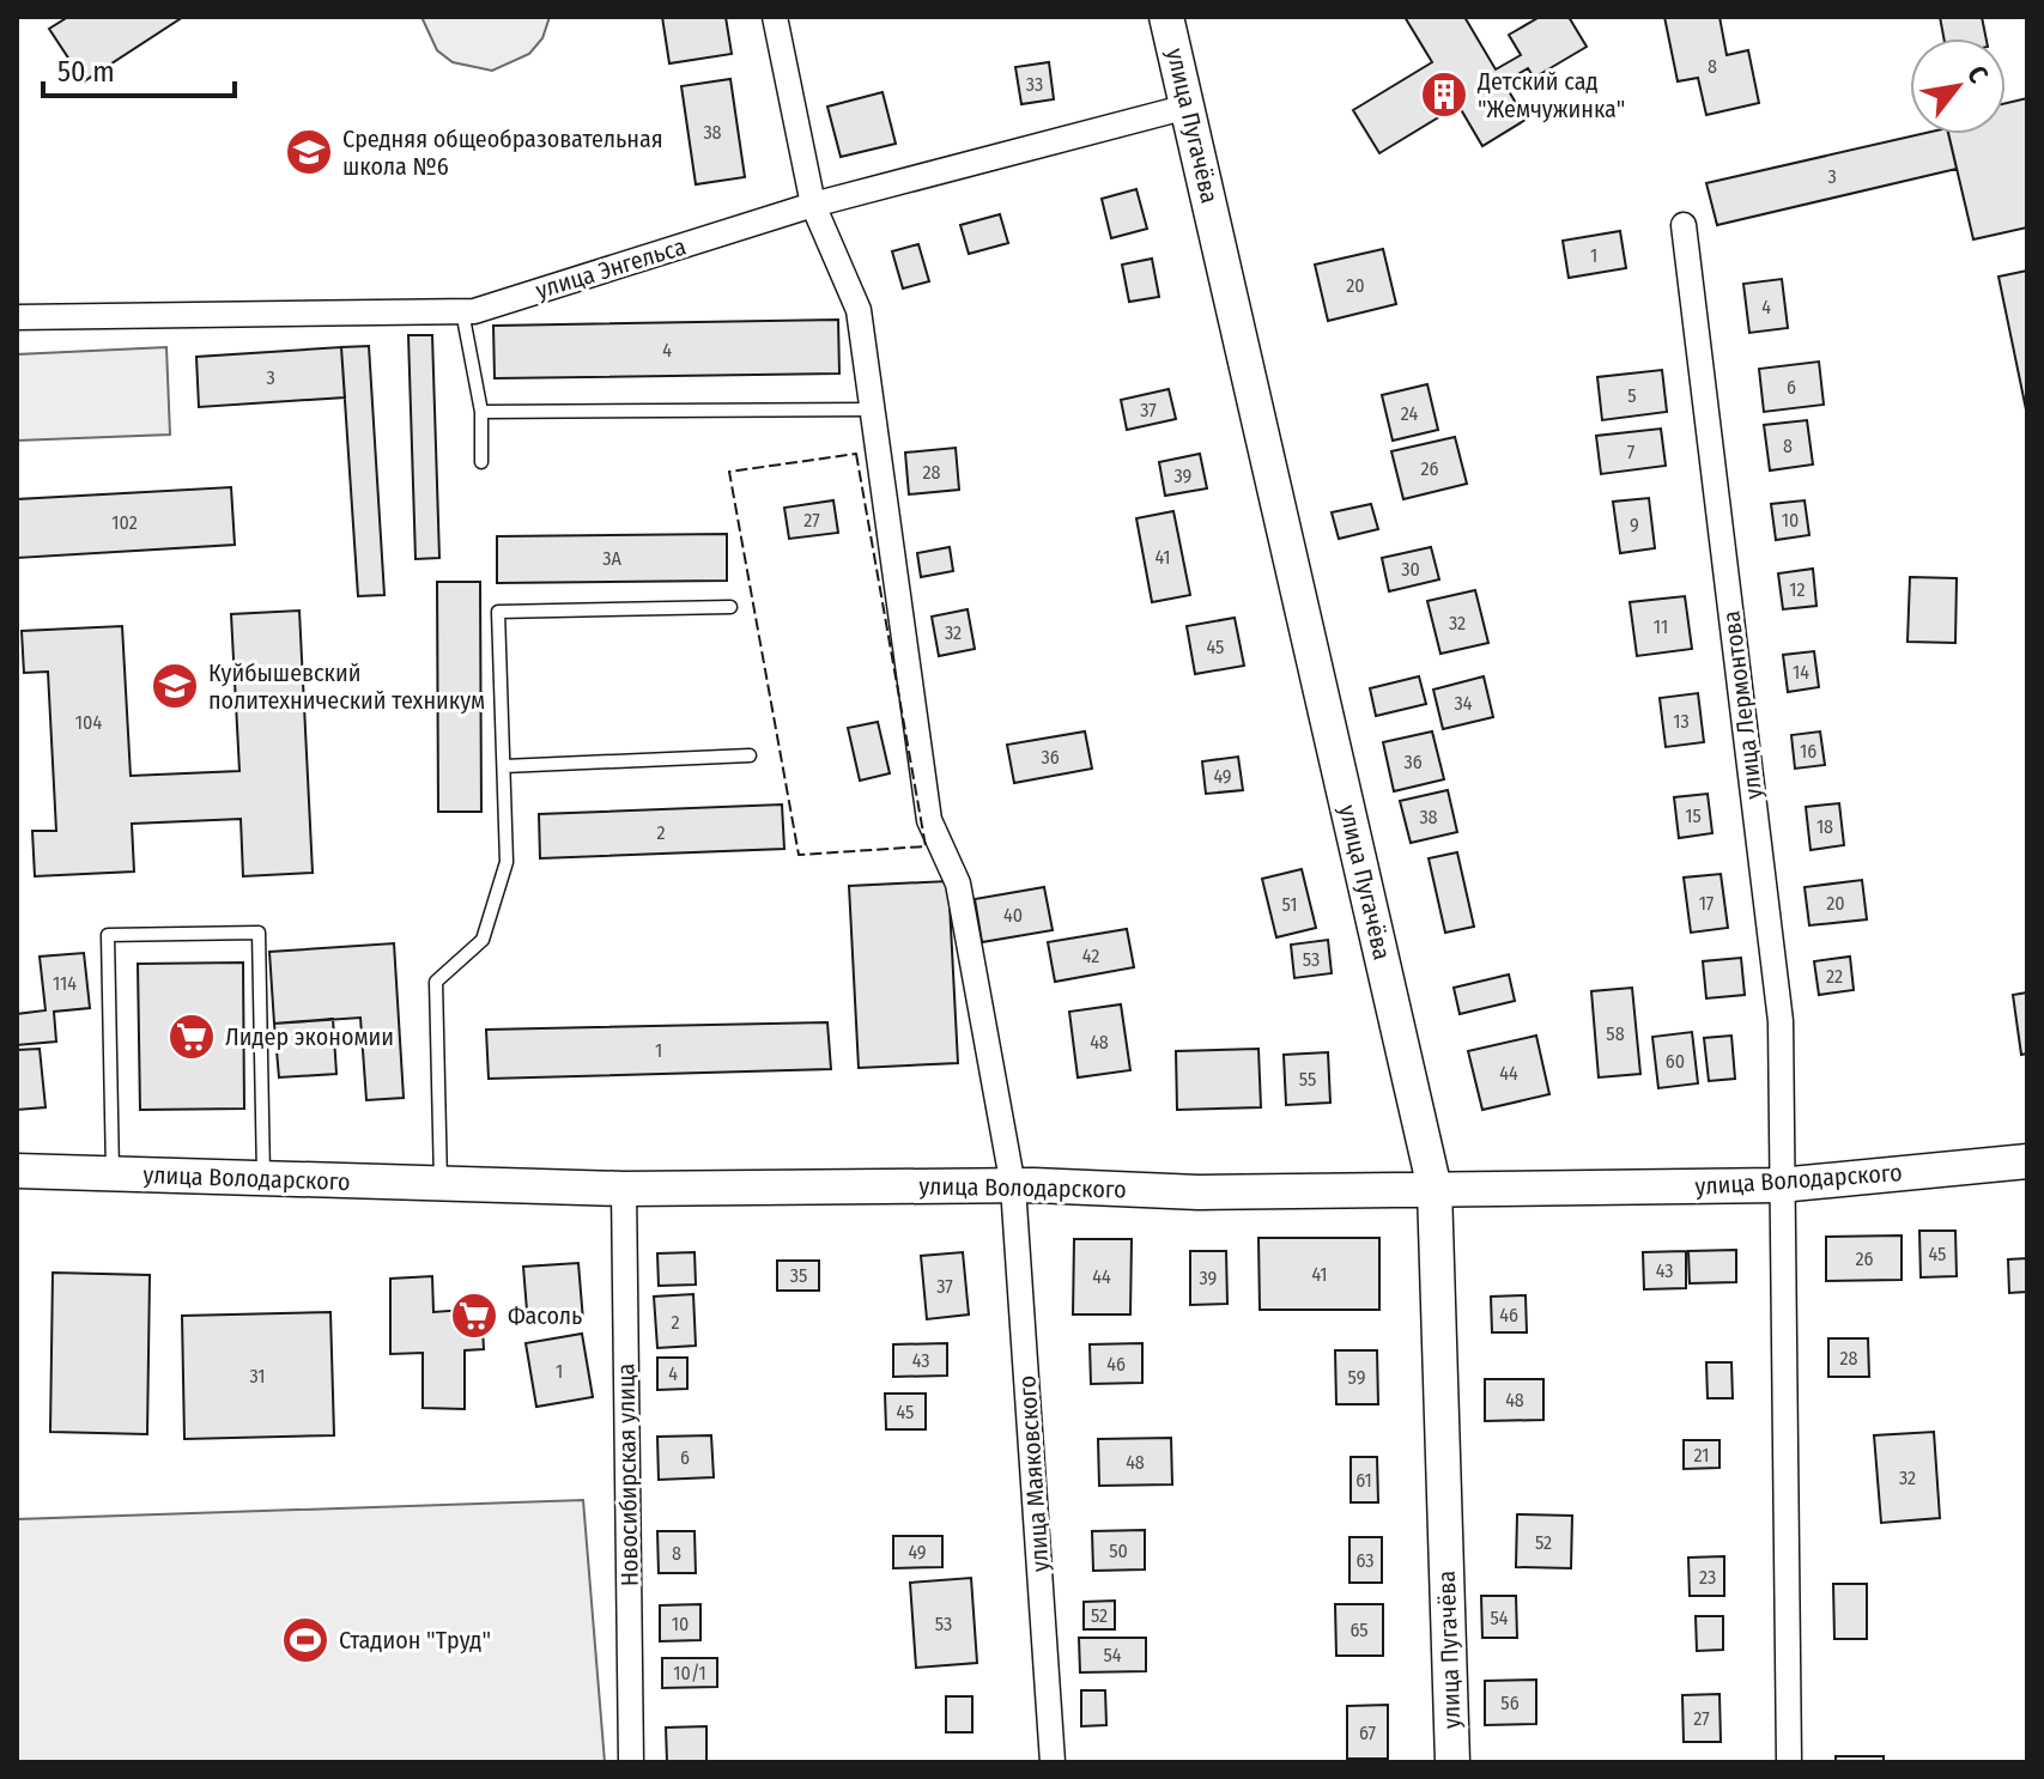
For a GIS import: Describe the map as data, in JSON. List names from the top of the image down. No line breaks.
{"streets":{"main road":["улица Пугачёва","улица Володарского"],"street":["улица Энгельса","улица Лермонтова","улица Маяковского","Новосибирская улица"]},"crossings":[["улица Пугачёва","улица Энгельса"],["улица Пугачёва","улица Володарского"],["улица Энгельса","улица Маяковского"],["улица Лермонтова","улица Володарского"],["улица Володарского","улица Маяковского"],["улица Володарского","Новосибирская улица"]],"places":{"building":["Детский сад \"Жемчужинка\""],"school or university":["Средняя общеобразовательная школа №6","Куйбышевский политехнический техникум"],"supermarket":["Лидер экономии","Фасоль"],"sports":["Стадион \"Труд\""]},"house_numbers":["8","33","38","3","1","20","4","4","3","6","5","37","24","8","7","26","28","39","27","10","102","9","41","3А","30","12","32","11","32","45","14","34","13","104","16","36","36","49","15","38","18","2","17","20","51","40","42","53","22","114","58","48","1","60","44","55","45","26","43","41","35","44","39","37","46","2","28","43","46","1","4","31","59","48","45","21","6","48","32","61","52","50","49","8","63","23","52","54","10","53","65","54","10/1","56","27","67"],"scale_bar":"50 m","north":"top right"}
